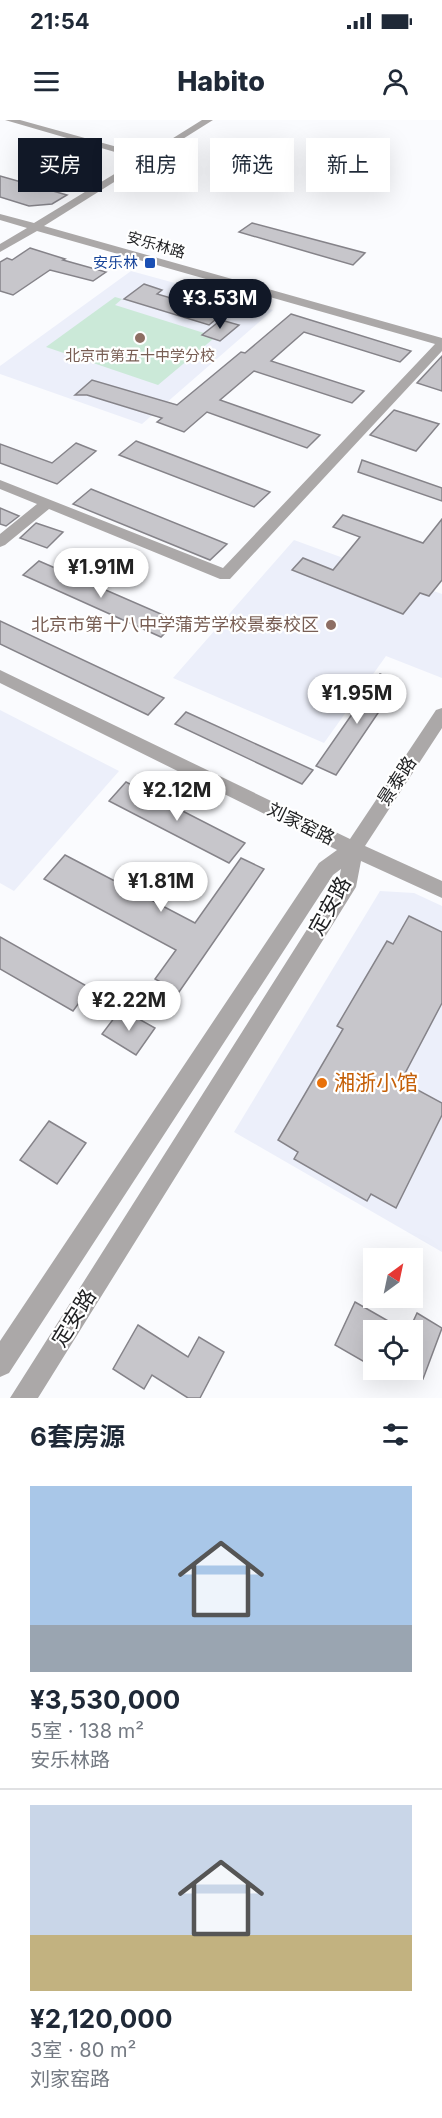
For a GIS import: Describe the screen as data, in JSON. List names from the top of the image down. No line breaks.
{"streets":{"street":["安乐林路","景泰路","刘家窑路","定安路"]},"crossings":[["景泰路","刘家窑路"],["景泰路","定安路"],["刘家窑路","定安路"]],"places":{"transit":["安乐林"],"other":["北京市第五十中学分校","北京市第十八中学蒲芳学校景泰校区","湘浙小馆"]},"north":"top right","page":{"status":"21:54","header":"Habito","chip":["买房","租房","筛选","新上"],"price":["¥3.53M","¥1.91M","¥1.95M","¥2.12M","¥1.81M","¥2.22M"],"heading":"6套房源","list":[{"name":"¥3,530,000","note":"5室 · 138 m² · 安乐林路"},{"name":"¥2,120,000","note":"3室 · 80 m² · 刘家窑路"}]}}
